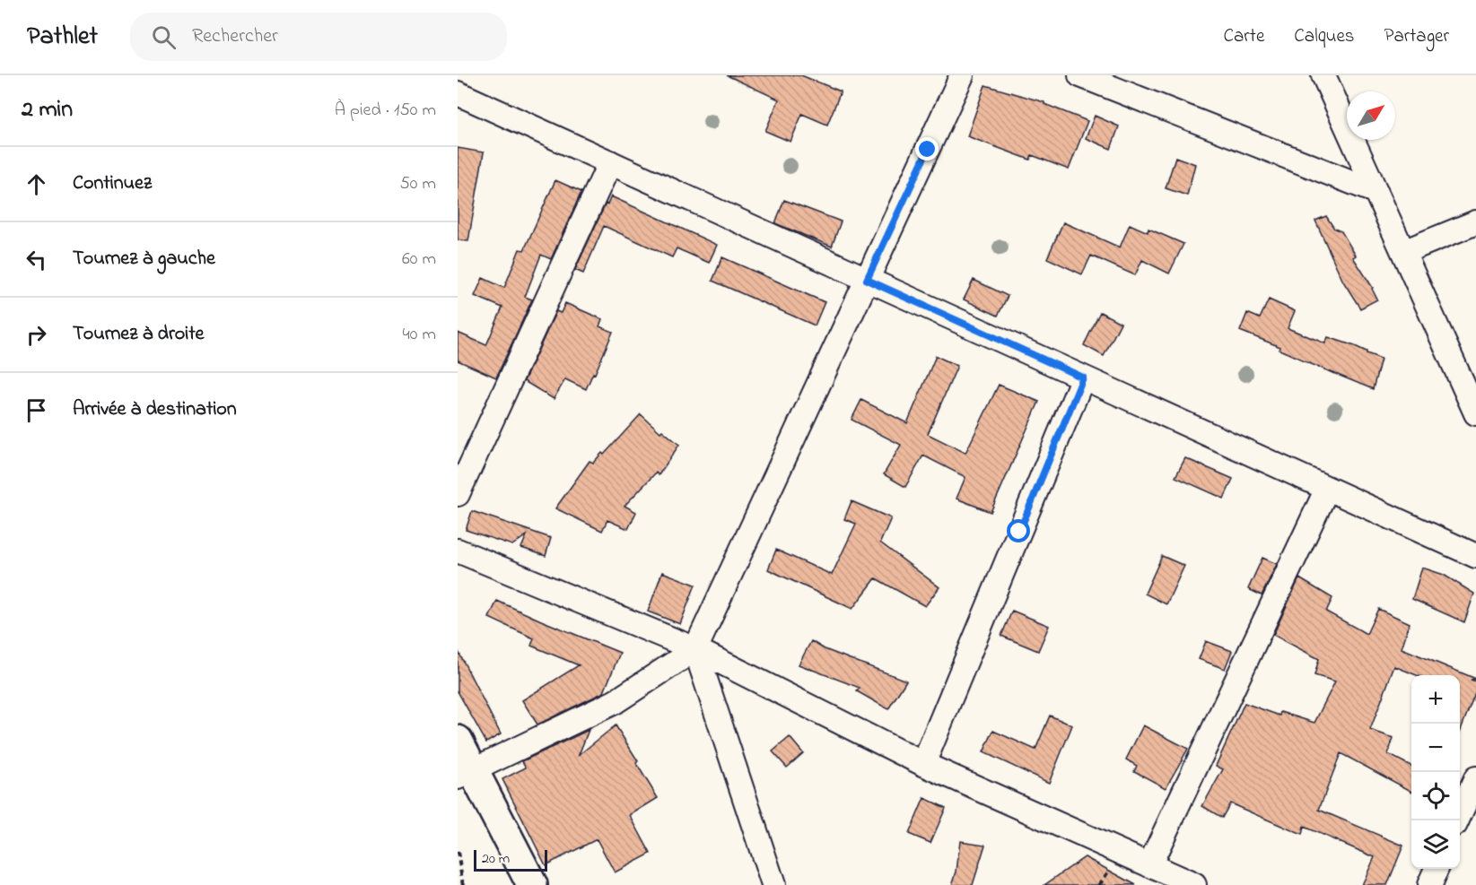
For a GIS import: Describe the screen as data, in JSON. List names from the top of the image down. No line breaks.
{"scale_bar":"20 m","north":"top right","page":{"header":"Pathlet","search":"Rechercher","nav":["Carte","Calques","Partager"],"heading":["2 min","À pied · 150 m"],"list":[["Continuez","50 m"],["Tournez à gauche","60 m"],["Tournez à droite","40 m"],"Arrivée à destination"],"map_buttons":["+","−"],"scale":"20 m"}}
